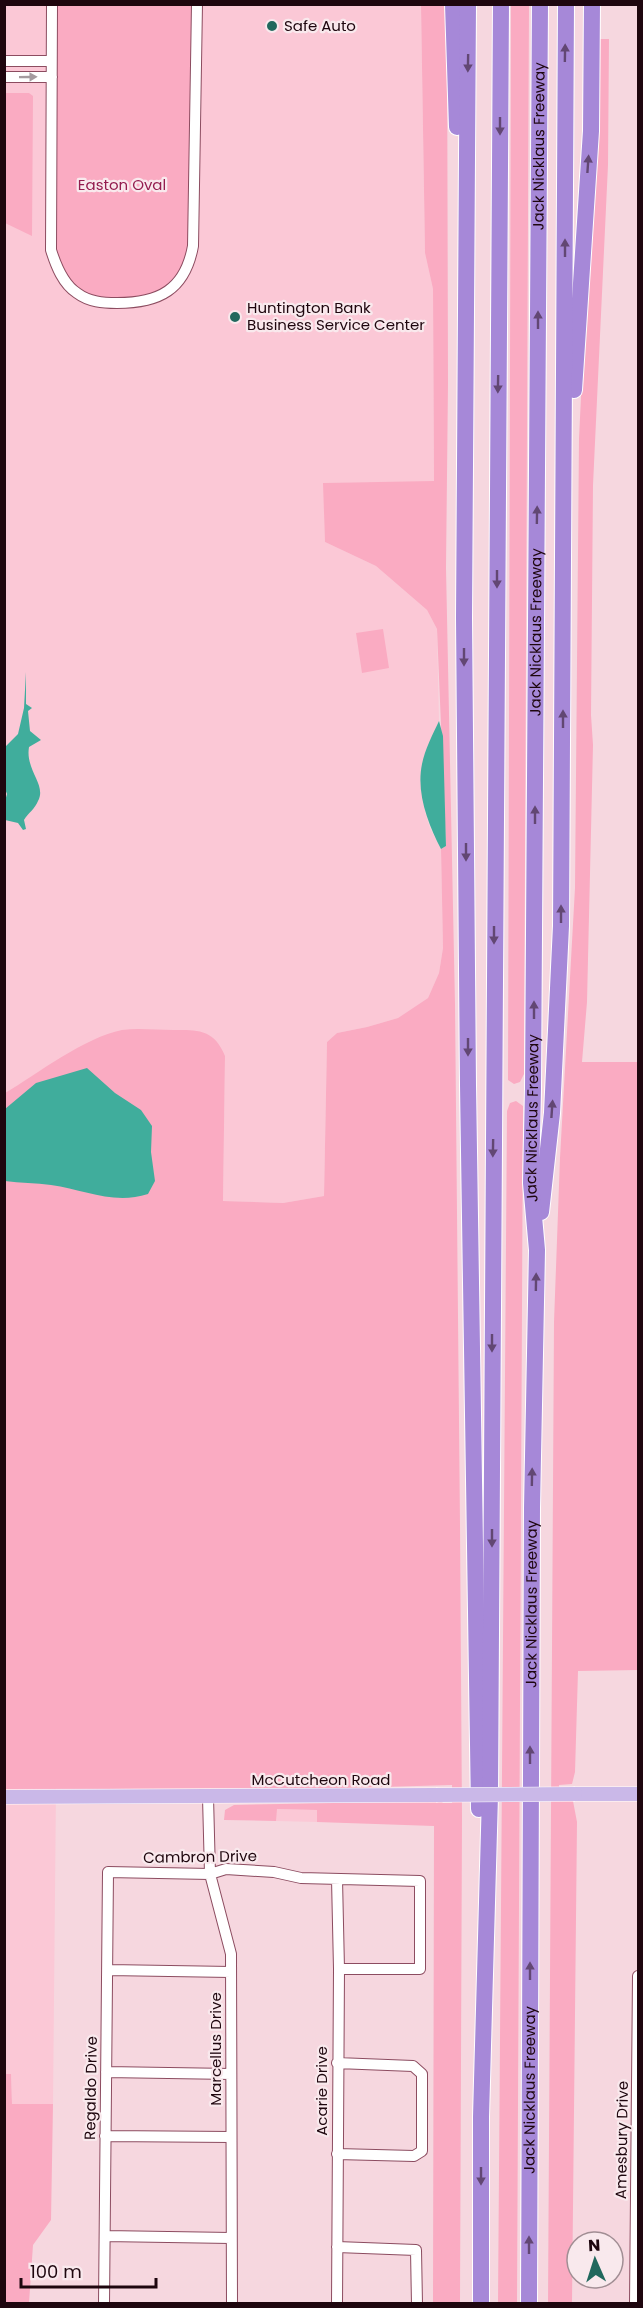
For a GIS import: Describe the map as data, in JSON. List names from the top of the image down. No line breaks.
{"streets":{"highway":["Jack Nicklaus Freeway"],"main road":["McCutcheon Road"],"street":["Cambron Drive","Marcellus Drive","Regaldo Drive","Acarie Drive","Amesbury Drive"]},"crossings":[["McCutcheon Road","Marcellus Drive"],["Cambron Drive","Marcellus Drive"],["Cambron Drive","Regaldo Drive"],["Cambron Drive","Acarie Drive"]],"parks":["Easton Oval"],"places":["Safe Auto","Huntington Bank Business Service Center"],"scale_bar":"100 m","north":"top"}
